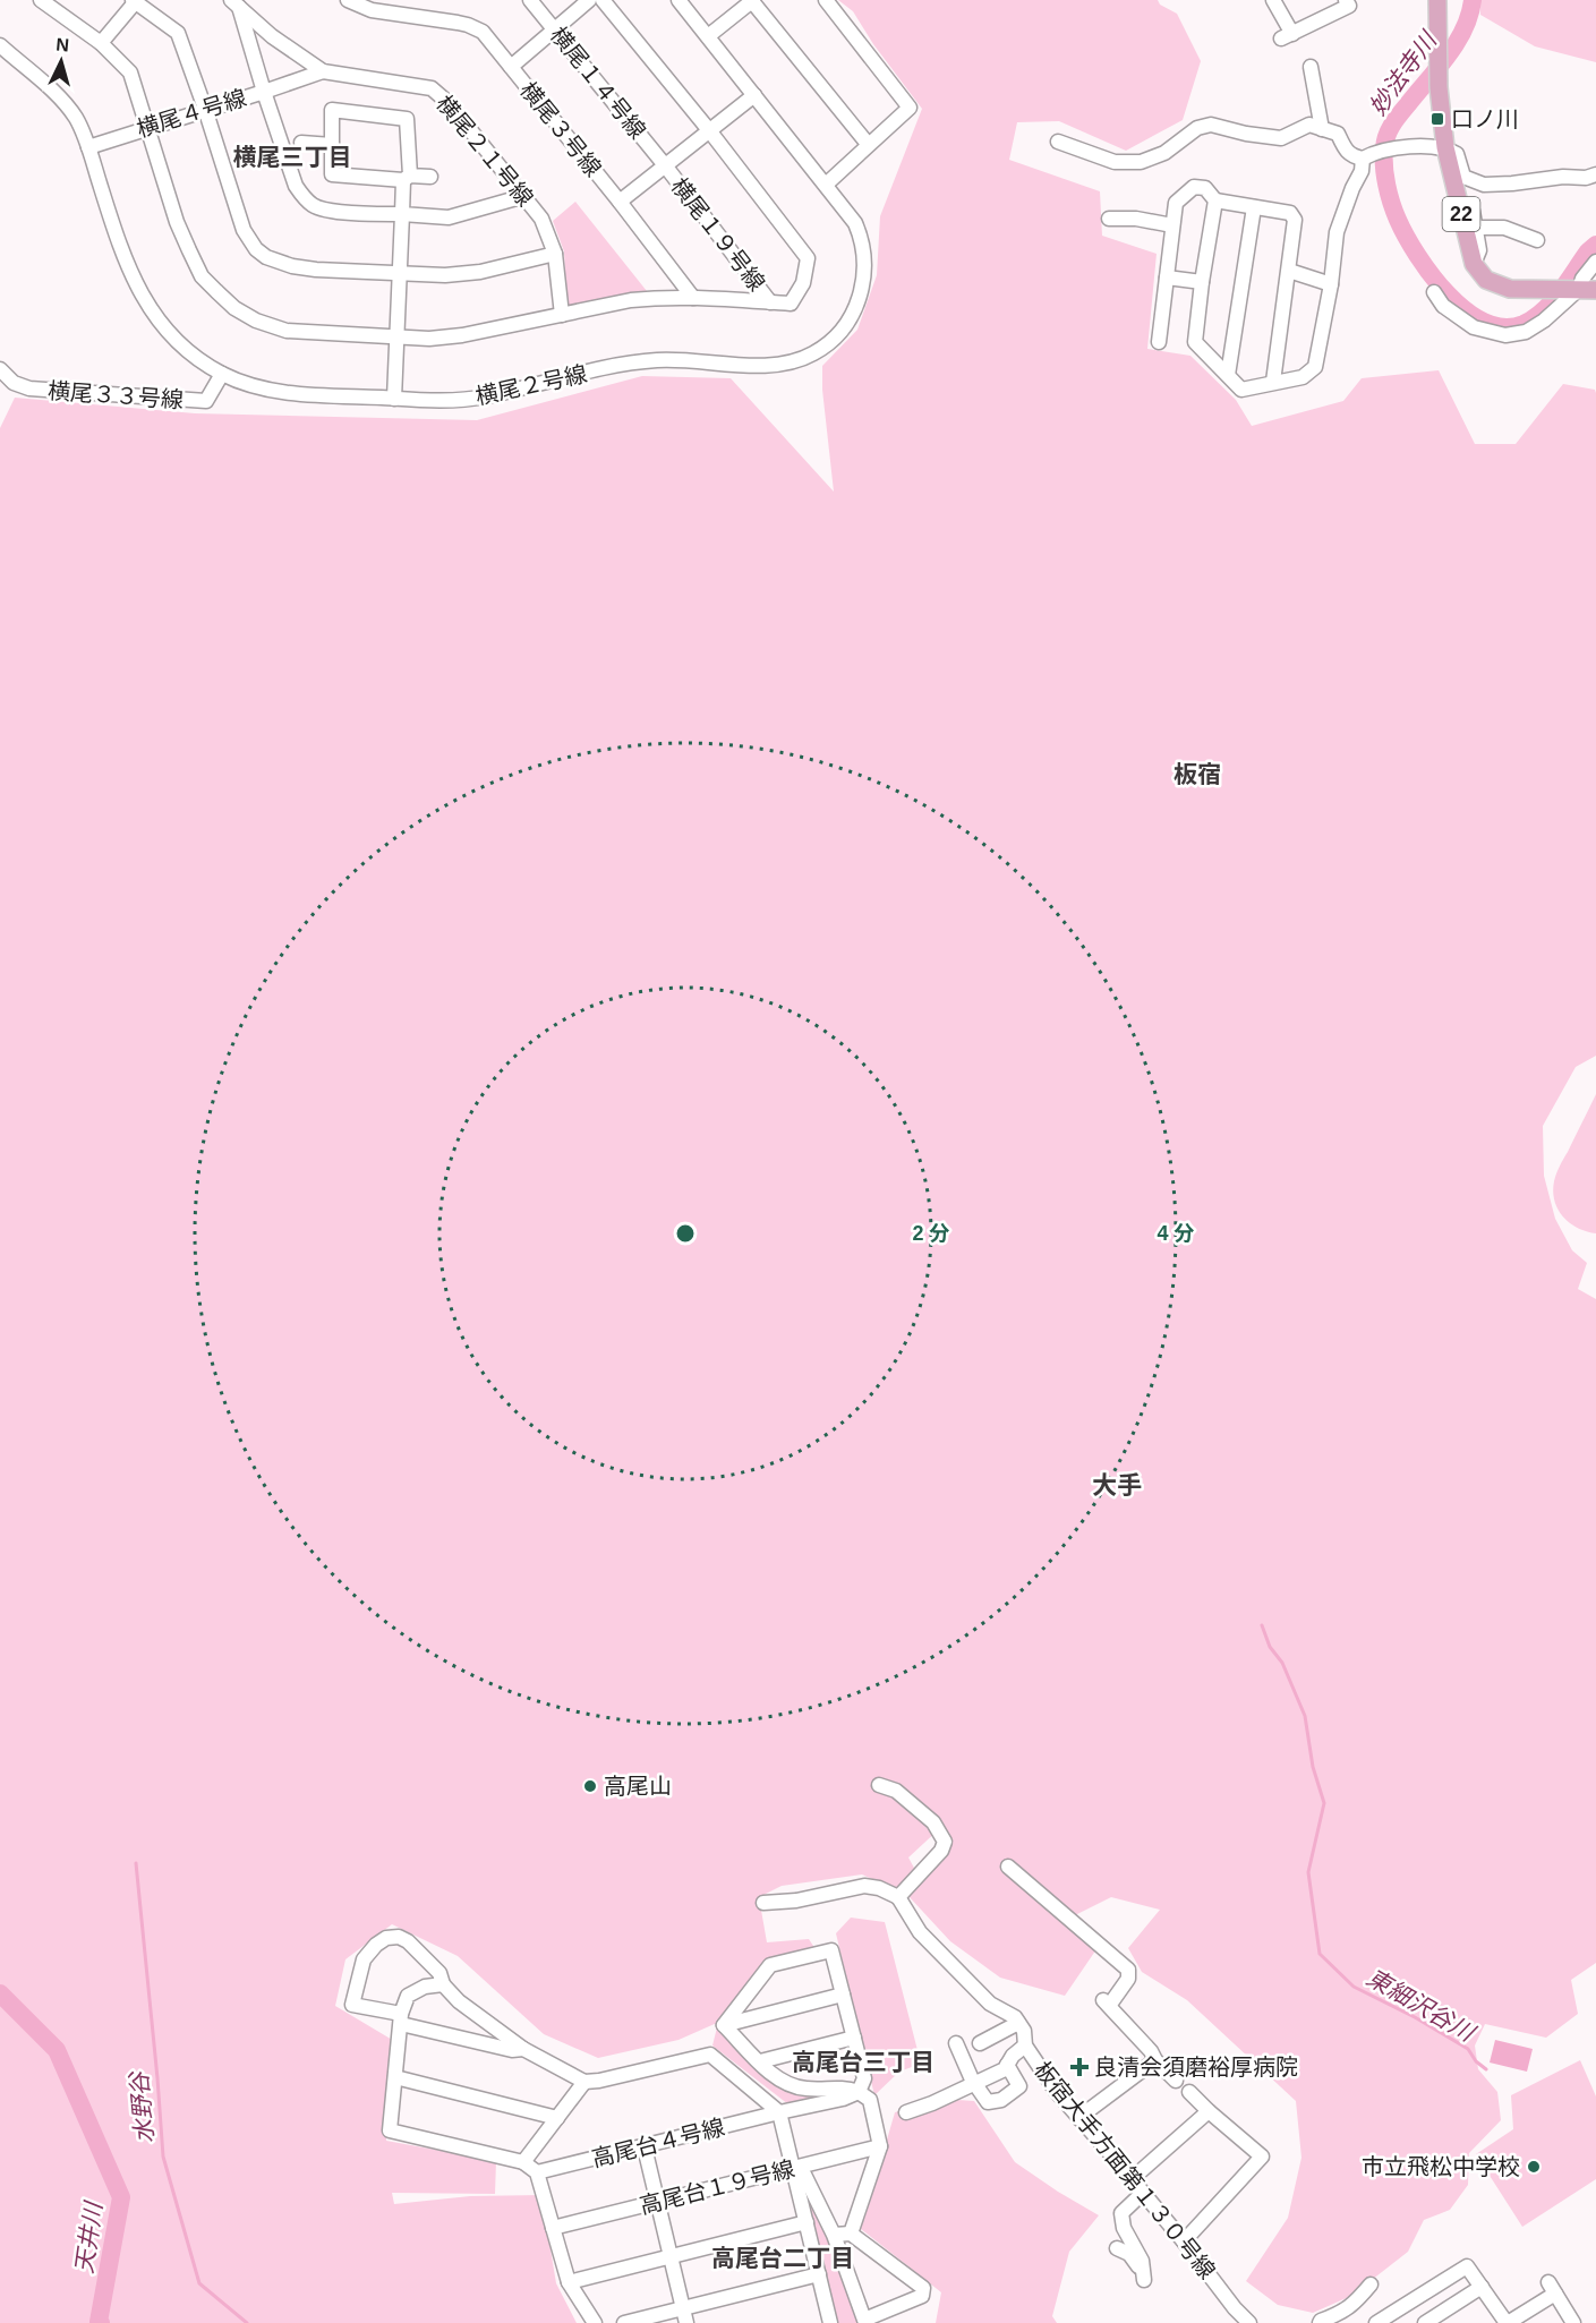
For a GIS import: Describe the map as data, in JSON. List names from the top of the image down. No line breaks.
{"streets":{"main road":["22"],"street":["横尾１４号線","横尾４号線","横尾３号線","横尾２１号線","横尾１９号線","横尾２号線","横尾３３号線","高尾台４号線","板宿大手方面第１３０号線","高尾台１９号線"]},"crossings":[["横尾１４号線","横尾１９号線"],["横尾４号線","横尾２１号線"],["横尾４号線","横尾２号線"],["横尾２号線","横尾３３号線"]],"districts":["横尾三丁目","板宿","大手","高尾台三丁目","高尾台二丁目"],"water":["妙法寺川","東細沢谷川","水野谷","天井川"],"places":{"transit":["口ノ川"],"other":["高尾山","市立飛松中学校"],"health":["良清会須磨裕厚病院"]},"north":"top","rings":["2 分","4 分"]}
